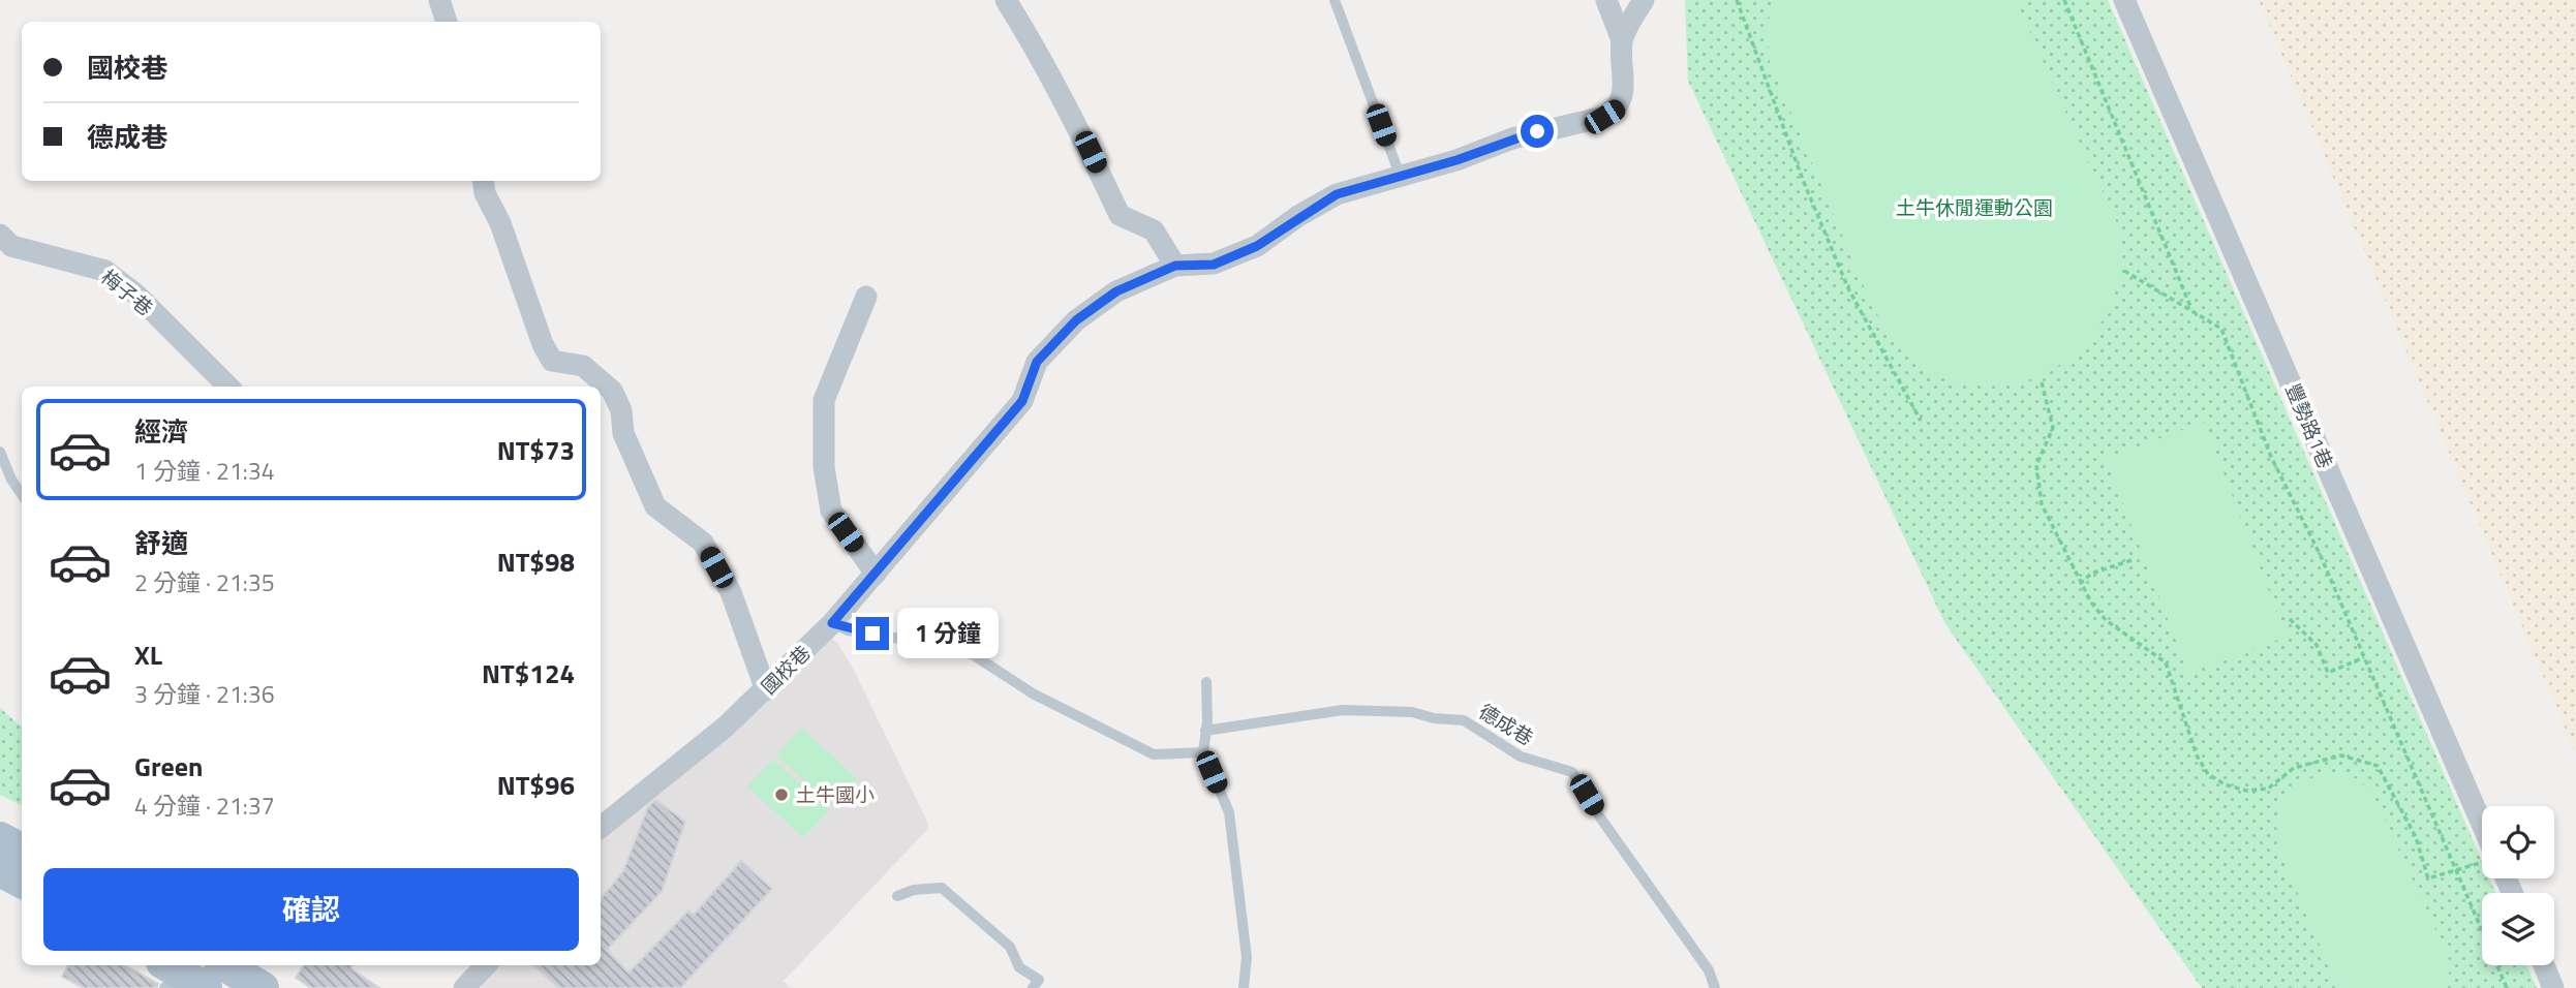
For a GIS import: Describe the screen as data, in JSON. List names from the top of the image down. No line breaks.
{"streets":{"street":["梅子巷","豐勢路1巷","國校巷"],"lane":["德成巷"]},"parks":["土牛休閒運動公園"],"places":["土牛國小"],"page":{"banner":["國校巷","德成巷"],"list":[{"name":"經濟","note":"1 分鐘 · 21:34","value":"NT$73"},{"name":"舒適","note":"2 分鐘 · 21:35","value":"NT$98"},{"name":"XL","note":"3 分鐘 · 21:36","value":"NT$124"},{"name":"Green","note":"4 分鐘 · 21:37","value":"NT$96"}],"bubble":"1 分鐘","buttons":"確認"}}
